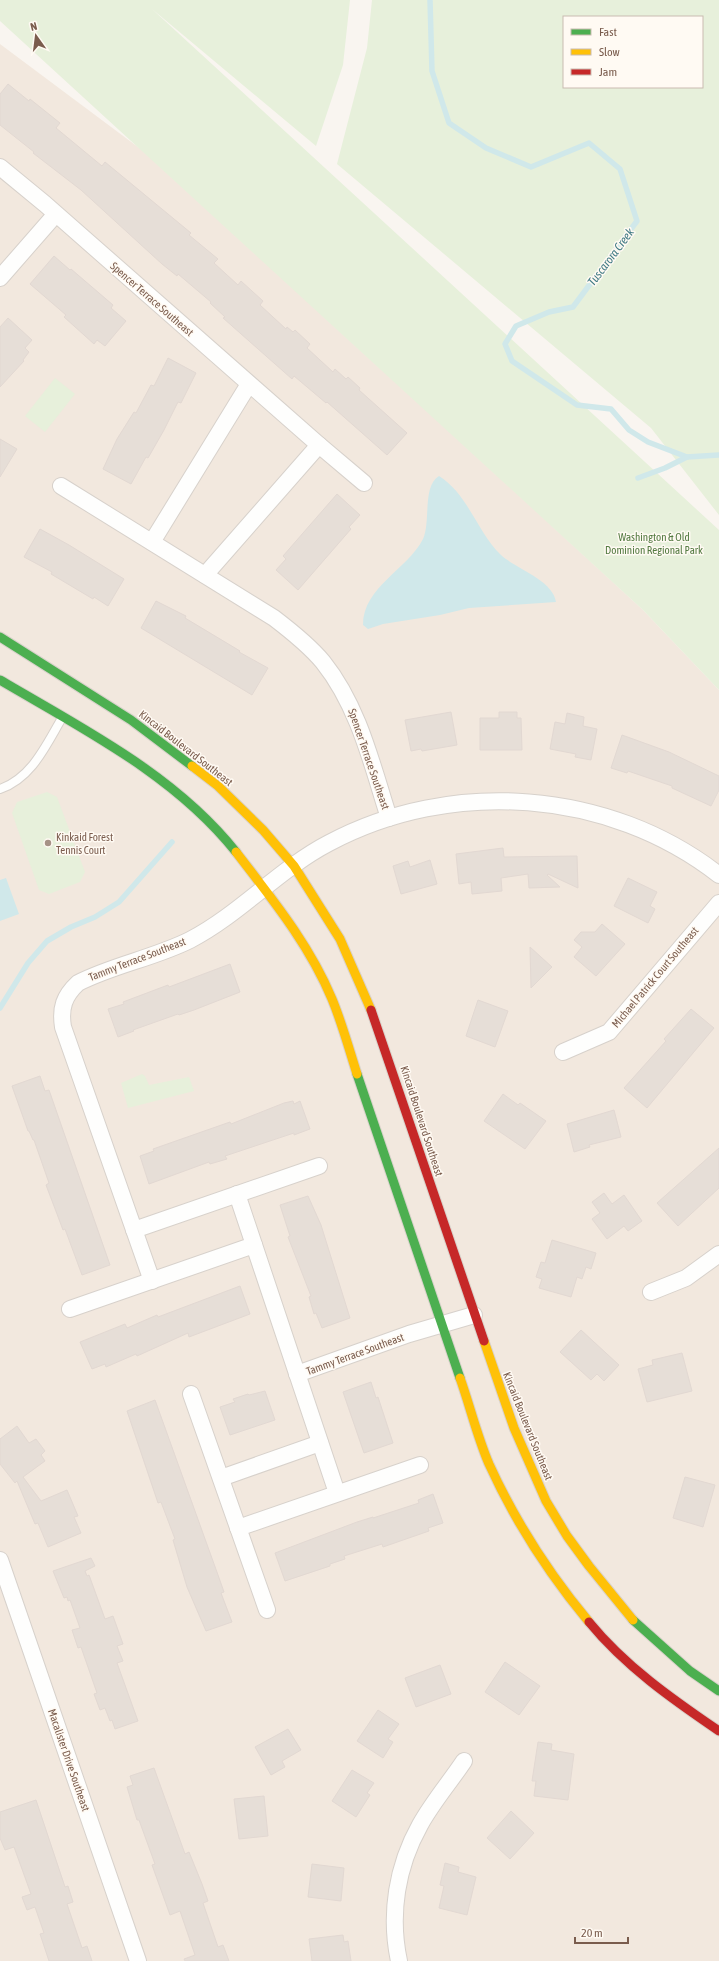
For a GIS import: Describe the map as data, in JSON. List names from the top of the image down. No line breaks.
{"streets":{"street":["Spencer Terrace Southeast","Kincaid Boulevard Southeast","Tammy Terrace Southeast","Michael Patrick Court Southeast","Macalister Drive Southeast"]},"crossings":[["Spencer Terrace Southeast","Tammy Terrace Southeast"],["Kincaid Boulevard Southeast","Tammy Terrace Southeast"]],"water":["Tuscarora Creek"],"parks":["Washington & Old Dominion Regional Park"],"places":["Kinkaid Forest Tennis Court"],"legend":["Fast","Slow","Jam"],"scale_bar":"20 m","north":"top"}
